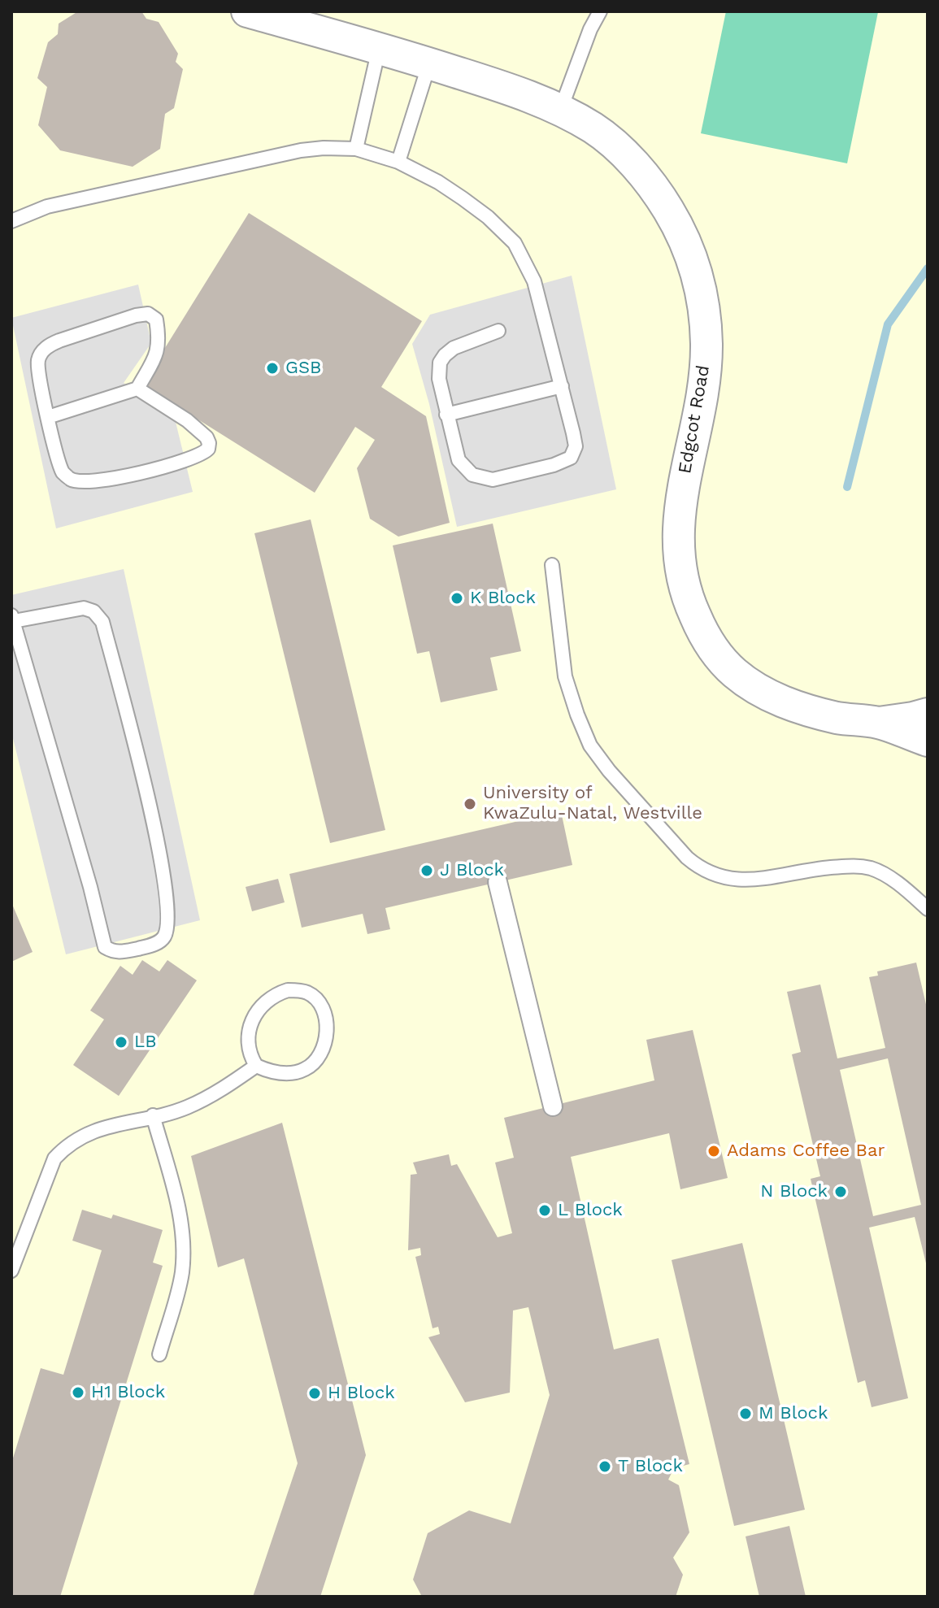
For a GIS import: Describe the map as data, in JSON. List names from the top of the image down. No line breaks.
{"streets":{"street":["Edgcot Road"]},"places":["GSB","K Block","University of KwaZulu-Natal, Westville","J Block","LB","Adams Coffee Bar","N Block","L Block","H1 Block","H Block","M Block","T Block"]}
